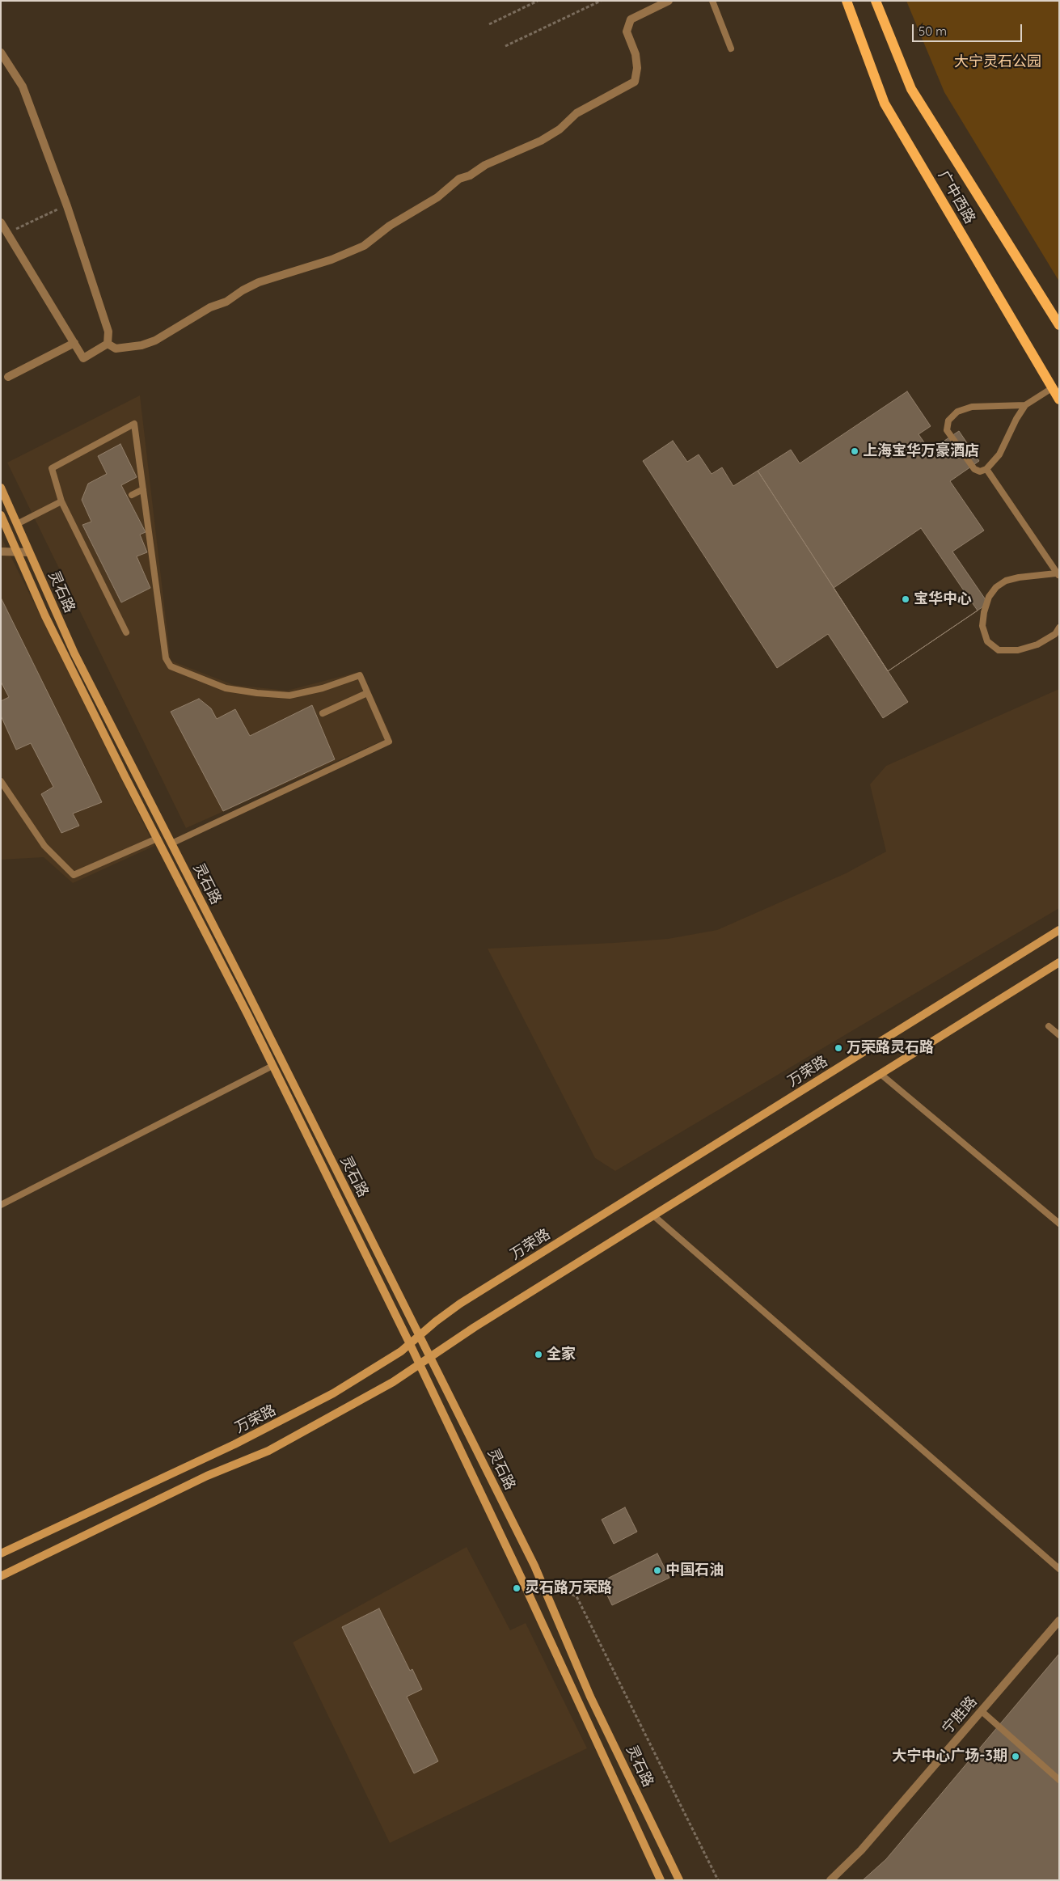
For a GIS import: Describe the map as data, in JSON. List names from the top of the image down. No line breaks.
{"streets":{"main road":["广中西路","灵石路","万荣路"],"street":["宁胜路"]},"crossings":[["灵石路","万荣路"]],"parks":["大宁灵石公园"],"places":["上海宝华万豪酒店","宝华中心","万荣路灵石路","全家","中国石油","灵石路万荣路","大宁中心广场-3期"],"scale_bar":"50 m"}
